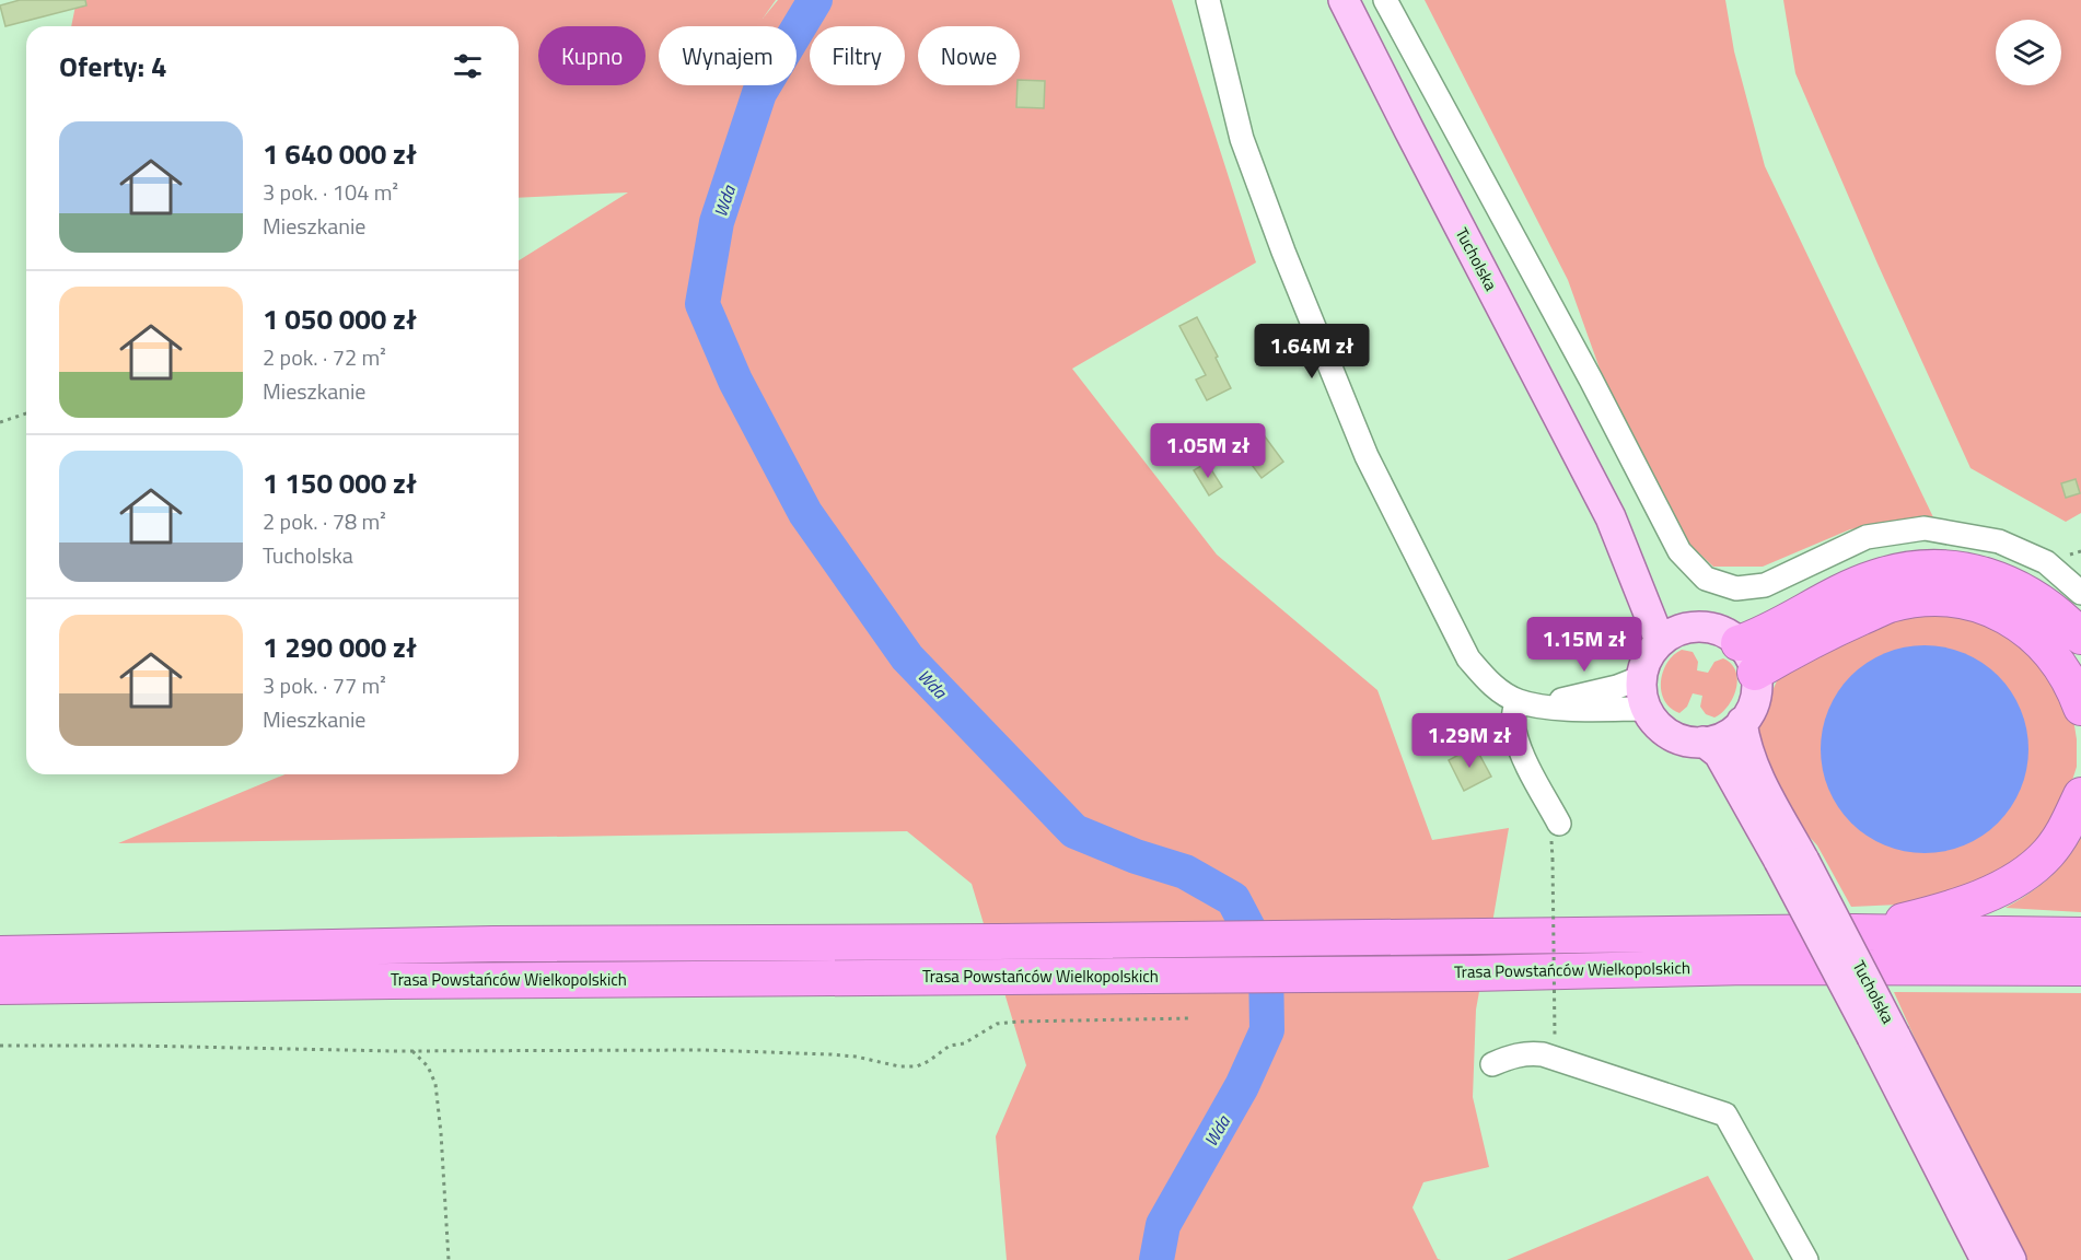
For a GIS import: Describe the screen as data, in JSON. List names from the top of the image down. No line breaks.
{"streets":{"highway":["Trasa Powstańców Wielkopolskich"],"main road":["Tucholska"]},"water":["Wda"],"page":{"chip":["Kupno","Wynajem","Filtry","Nowe"],"heading":"Oferty: 4","list":[{"name":"1 640 000 zł","note":"3 pok. · 104 m² · Mieszkanie"},{"name":"1 050 000 zł","note":"2 pok. · 72 m² · Mieszkanie"},{"name":"1 150 000 zł","note":"2 pok. · 78 m² · Tucholska"},{"name":"1 290 000 zł","note":"3 pok. · 77 m² · Mieszkanie"}],"price":["1.64M zł","1.05M zł","1.15M zł","1.29M zł"]}}
